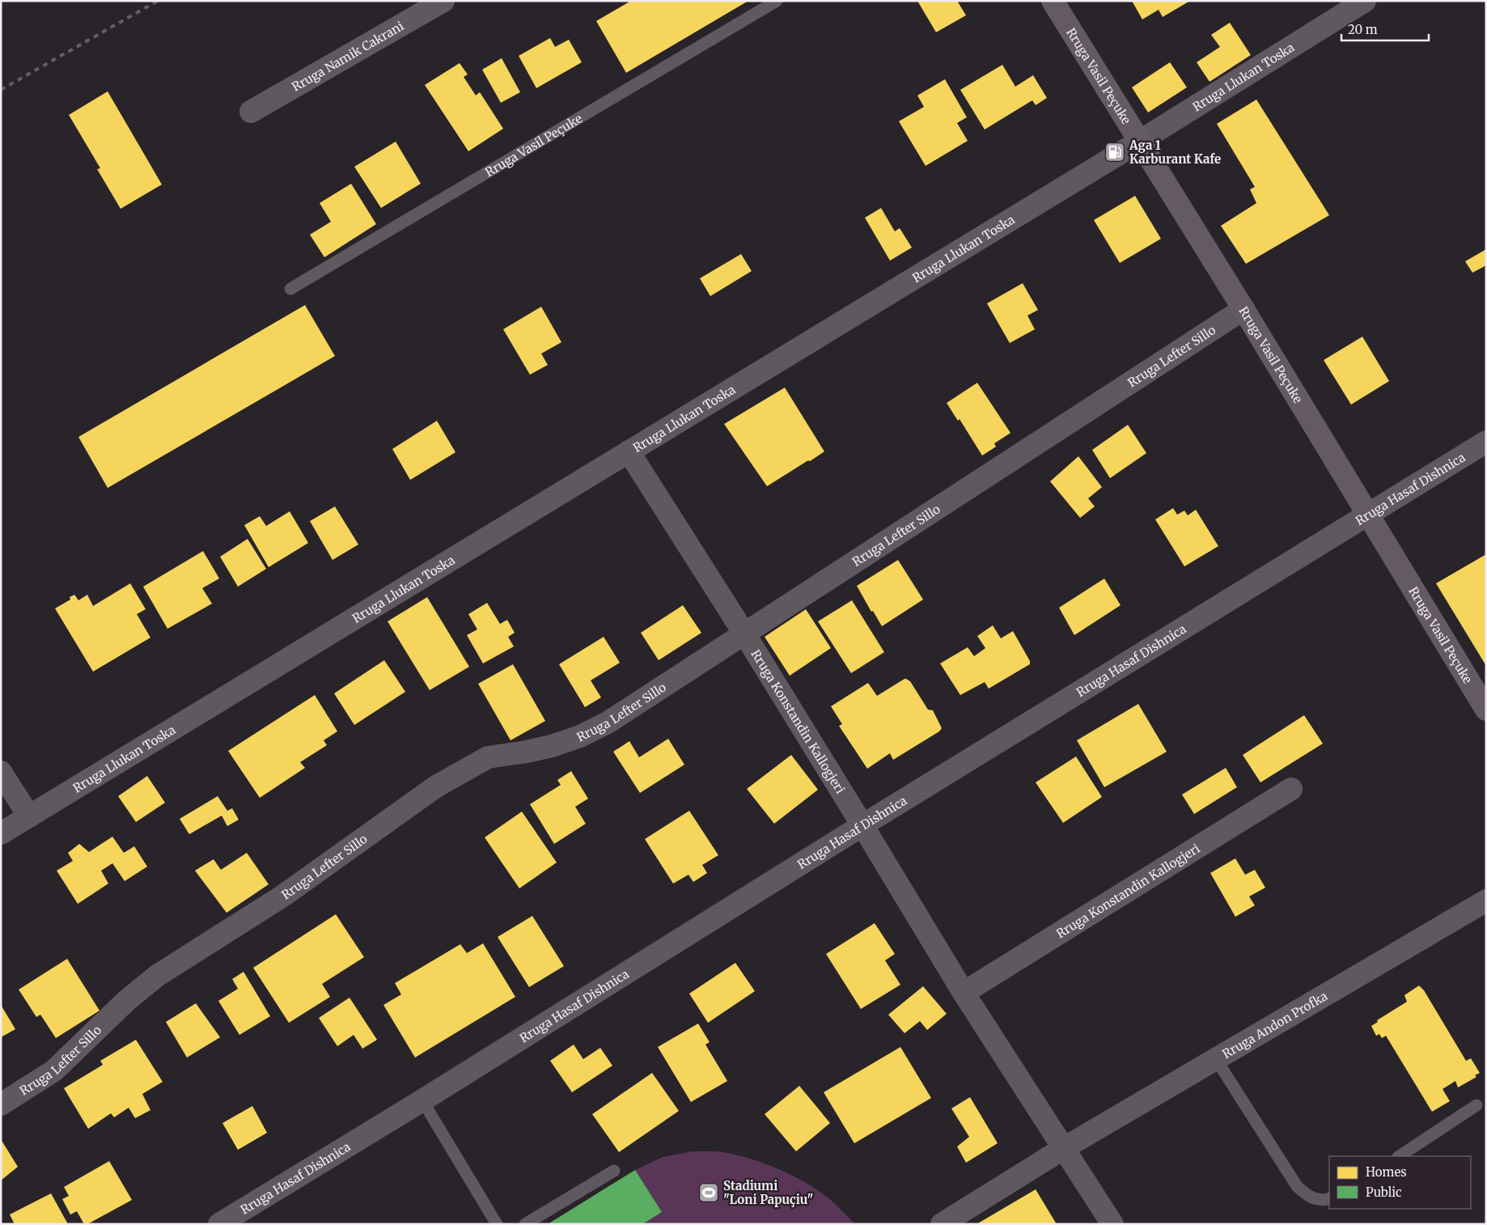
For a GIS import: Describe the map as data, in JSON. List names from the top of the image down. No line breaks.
{"streets":{"street":["Rruga Namik Cakrani","Rruga Vasil Peçuke","Rruga Llukan Toska","Rruga Lefter Sillo","Rruga Hasaf Dishnica","Rruga Konstandin Kallogjeri","Rruga Andon Profka"]},"crossings":[["Rruga Vasil Peçuke","Rruga Llukan Toska"],["Rruga Vasil Peçuke","Rruga Lefter Sillo"],["Rruga Vasil Peçuke","Rruga Hasaf Dishnica"],["Rruga Llukan Toska","Rruga Konstandin Kallogjeri"],["Rruga Lefter Sillo","Rruga Konstandin Kallogjeri"],["Rruga Hasaf Dishnica","Rruga Konstandin Kallogjeri"],["Rruga Konstandin Kallogjeri","Rruga Andon Profka"]],"places":{"fuel station":["Aga 1 Karburant Kafe"],"sports":["Stadiumi \"Loni Papuçiu\""]},"legend":["Homes","Public"],"scale_bar":"20 m"}
